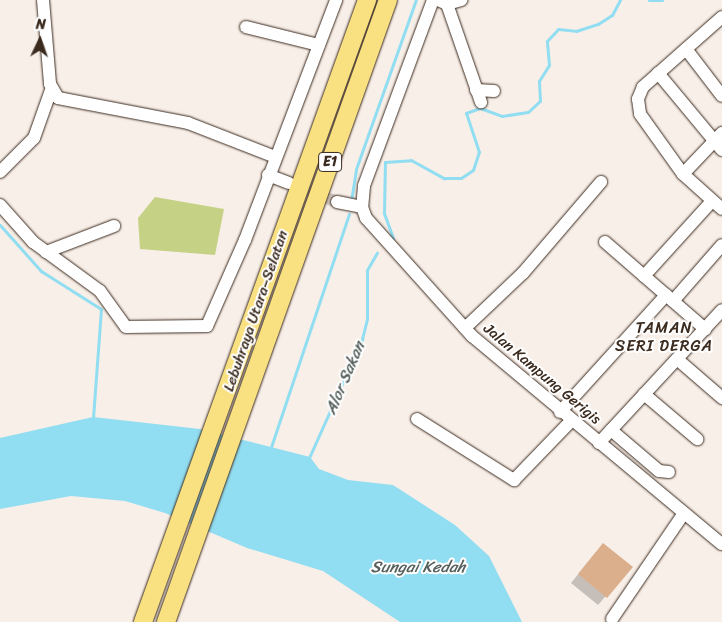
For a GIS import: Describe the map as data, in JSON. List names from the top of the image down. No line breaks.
{"streets":{"highway":["E1","Lebuhraya Utara–Selatan"],"street":["Jalan Kampung Gerigis"]},"districts":["TAMAN SERI DERGA"],"water":["Alor Sakan","Sungai Kedah"],"north":"top"}
